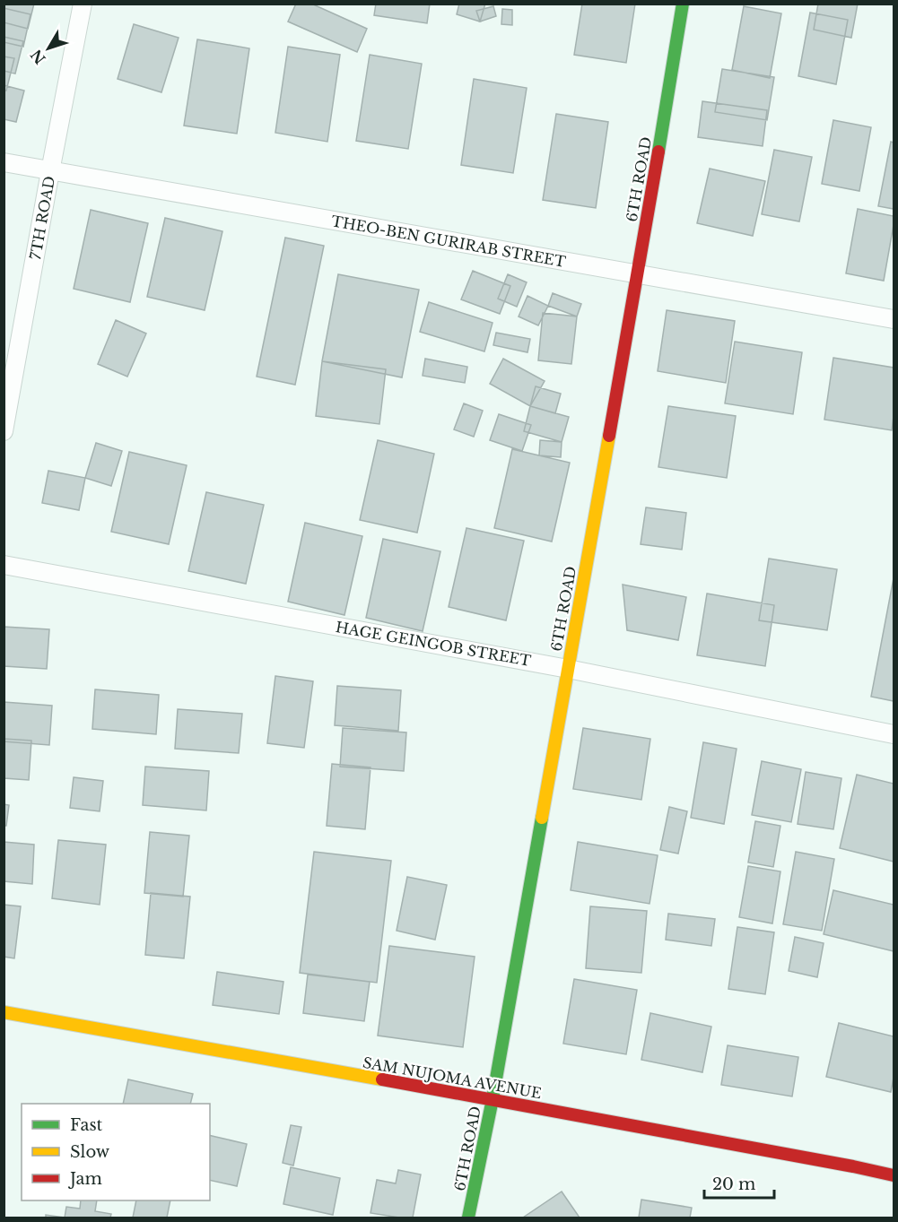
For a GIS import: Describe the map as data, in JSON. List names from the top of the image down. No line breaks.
{"streets":{"street":["6TH ROAD","7TH ROAD","THEO-BEN GURIRAB STREET","HAGE GEINGOB STREET","SAM NUJOMA AVENUE"]},"crossings":[["6TH ROAD","THEO-BEN GURIRAB STREET"],["6TH ROAD","HAGE GEINGOB STREET"],["6TH ROAD","SAM NUJOMA AVENUE"],["7TH ROAD","THEO-BEN GURIRAB STREET"]],"legend":["Fast","Slow","Jam"],"scale_bar":"20 m","north":"bottom left"}
